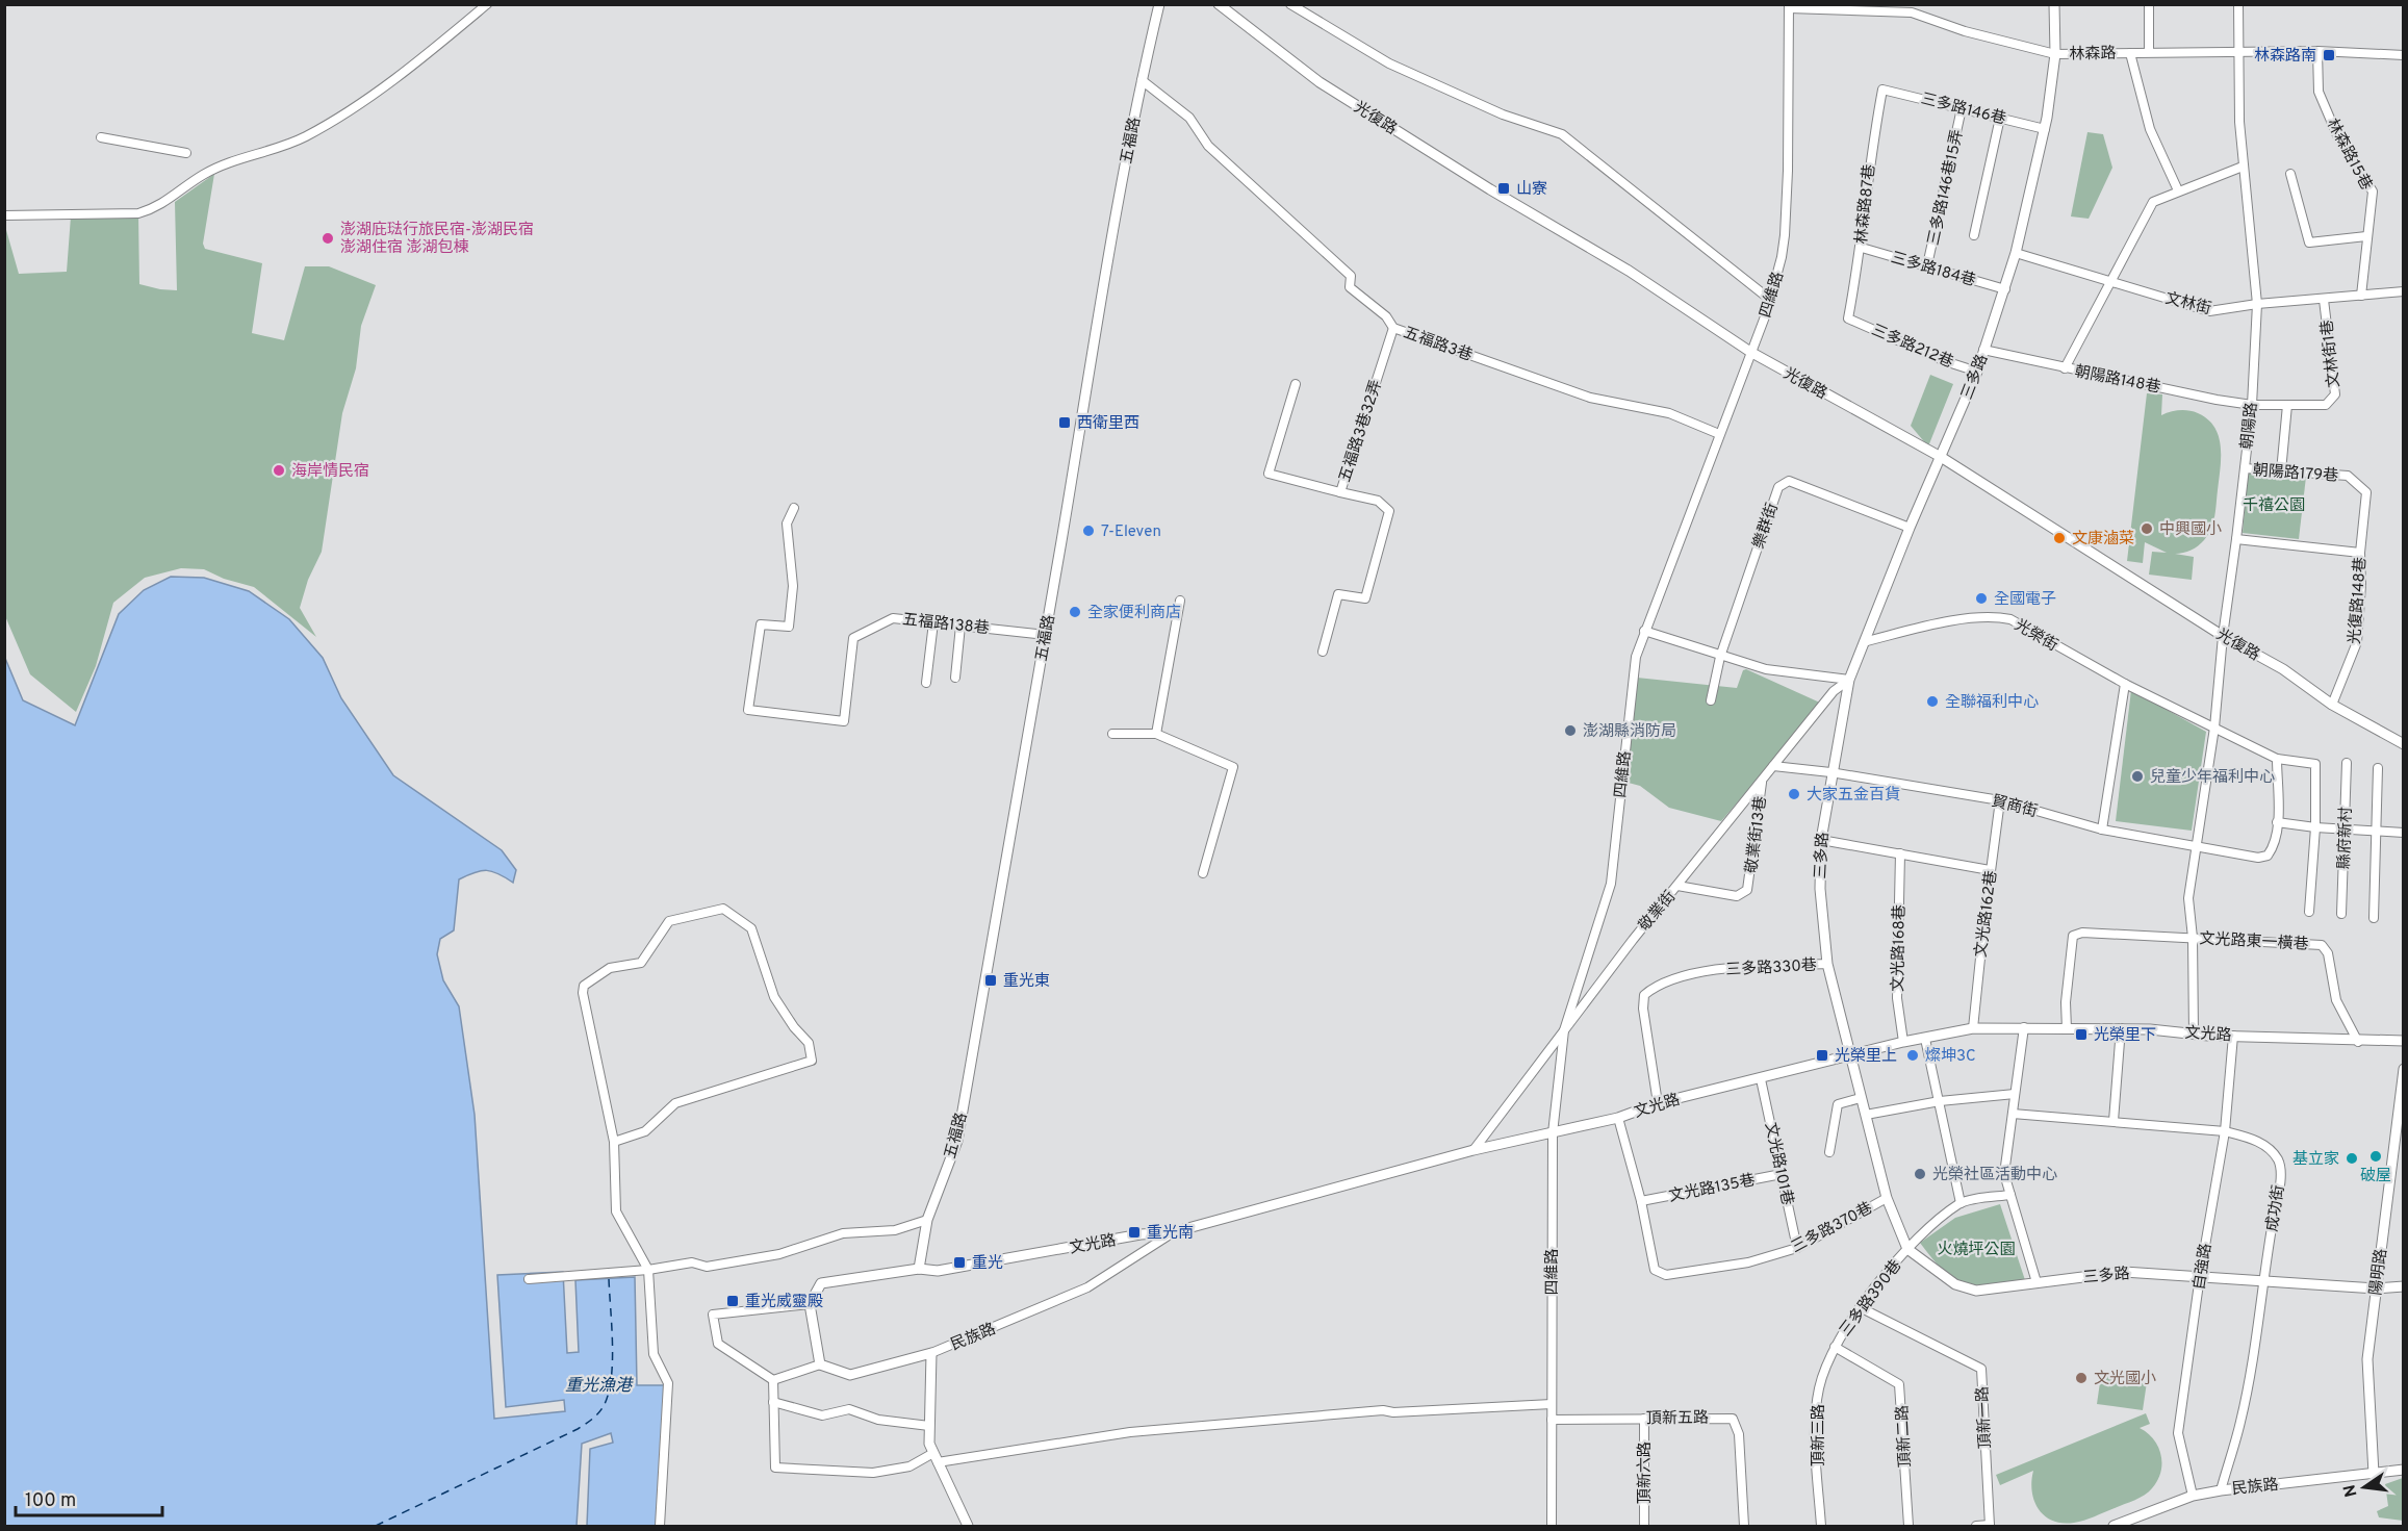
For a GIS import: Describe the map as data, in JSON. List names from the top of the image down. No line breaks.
{"streets":{"street":["林森路","三多路146巷","光復路","五福路","林森路15巷","三多路146巷15弄","林森路87巷","三多路184巷","四維路","文林街","五福路3巷","三多路212巷","文林街1巷","三多路","朝陽路148巷","朝陽路","五福路3巷32弄","朝陽路179巷","樂群街","光復路148巷","五福路138巷","光榮街","貿商街","敬業街13巷","縣府新村","敬業街","文光路162巷","文光路東一橫巷","文光路168巷","三多路330巷","文光路","文光路101巷","文光路135巷","成功街","三多路370巷","自強路","陽明路","三多路390巷","民族路","頂新五路","頂新一路","頂新三路","頂新二路","頂新六路"]},"crossings":[["林森路","林森路15巷"],["林森路","四維路"],["林森路","三多路"],["林森路","朝陽路"],["三多路146巷","三多路146巷15弄"],["三多路146巷","林森路87巷"],["三多路146巷","三多路"],["光復路","四維路"],["光復路","三多路"],["光復路","朝陽路"],["光復路","光復路148巷"],["五福路","五福路3巷"],["五福路","五福路138巷"],["五福路","文光路"],["林森路15巷","文林街"],["三多路146巷15弄","三多路184巷"],["林森路87巷","三多路184巷"],["林森路87巷","三多路212巷"],["三多路184巷","三多路"],["四維路","五福路3巷"],["四維路","敬業街"],["四維路","文光路"],["四維路","頂新五路"],["文林街","文林街1巷"],["文林街","三多路"],["文林街","朝陽路"],["五福路3巷","五福路3巷32弄"],["三多路212巷","三多路"],["文林街1巷","朝陽路148巷"],["文林街1巷","朝陽路"],["三多路","朝陽路148巷"],["三多路","樂群街"],["三多路","光榮街"],["三多路","貿商街"],["三多路","敬業街"],["三多路","三多路330巷"],["三多路","文光路"],["三多路","成功街"],["三多路","三多路370巷"],["三多路","自強路"],["三多路","陽明路"],["三多路","三多路390巷"],["朝陽路148巷","朝陽路"],["朝陽路","朝陽路179巷"],["朝陽路","光榮街"],["朝陽路","貿商街"],["朝陽路179巷","光復路148巷"],["光榮街","縣府新村"],["貿商街","敬業街"],["貿商街","文光路162巷"],["敬業街13巷","敬業街"],["敬業街","文光路"],["文光路162巷","文光路"],["文光路東一橫巷","文光路"],["文光路168巷","文光路"],["三多路330巷","文光路"],["文光路","文光路101巷"],["文光路","自強路"],["文光路","民族路"],["文光路101巷","文光路135巷"],["文光路101巷","三多路370巷"],["文光路135巷","三多路370巷"],["成功街","自強路"],["成功街","民族路"],["自強路","民族路"],["陽明路","民族路"],["三多路390巷","頂新一路"],["三多路390巷","頂新三路"],["三多路390巷","頂新二路"],["頂新五路","頂新六路"],["頂新三路","頂新二路"]],"water":["重光漁港"],"parks":["千禧公園","火燒坪公園"],"places":{"transit":["林森路南","山寮","西衛里西","重光東","光榮里下","光榮里上","重光南","重光","重光威靈殿"],"other":["澎湖庇琺行旅民宿-澎湖民宿 澎湖住宿 澎湖包棟","海岸情民宿","中興國小","7-Eleven","文康滷菜","全國電子","全家便利商店","全聯福利中心","澎湖縣消防局","兒童少年福利中心","大家五金百貨","燦坤3C","破屋","基立家","光榮社區活動中心","文光國小"]},"scale_bar":"100 m","north":"left"}
